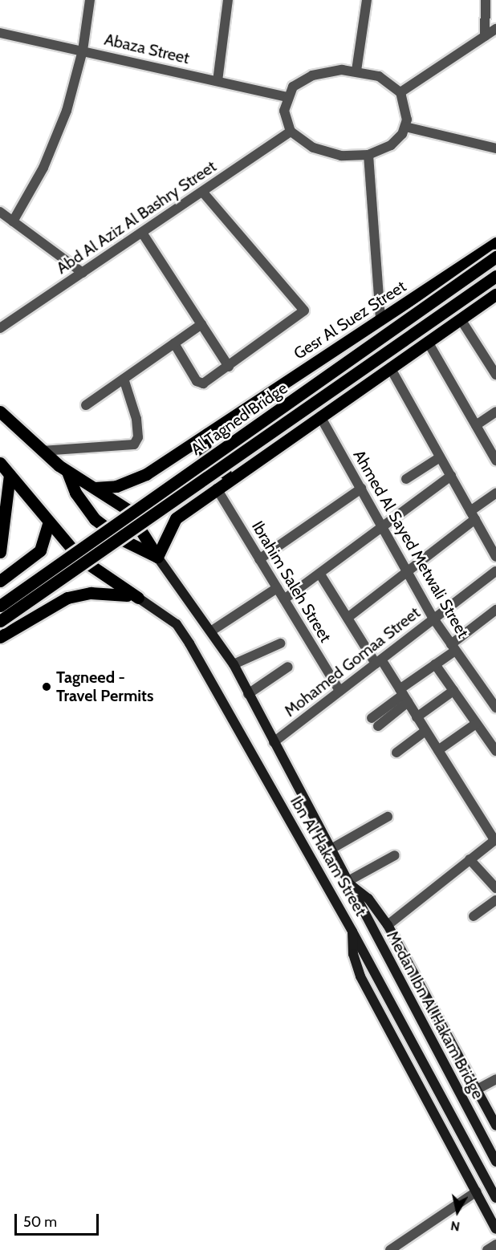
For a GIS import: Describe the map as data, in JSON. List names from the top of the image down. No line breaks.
{"streets":{"main road":["Gesr Al Suez Street","Al Tagned Bridge","Ibn Al Hakam Street","Medan Ibn Al Hakam Bridge"],"street":["Abaza Street","Abd Al Aziz Al Bashry Street","Ahmed Al Sayed Metwali Street","Ibrahim Saleh Street","Mohamed Gomaa Street"]},"crossings":[["Abaza Street","Abd Al Aziz Al Bashry Street"],["Ahmed Al Sayed Metwali Street","Mohamed Gomaa Street"],["Ibrahim Saleh Street","Mohamed Gomaa Street"],["Mohamed Gomaa Street","Ibn Al Hakam Street"],["Ibn Al Hakam Street","Medan Ibn Al Hakam Bridge"]],"places":["Tagneed - Travel Permits"],"scale_bar":"50 m","north":"bottom"}
